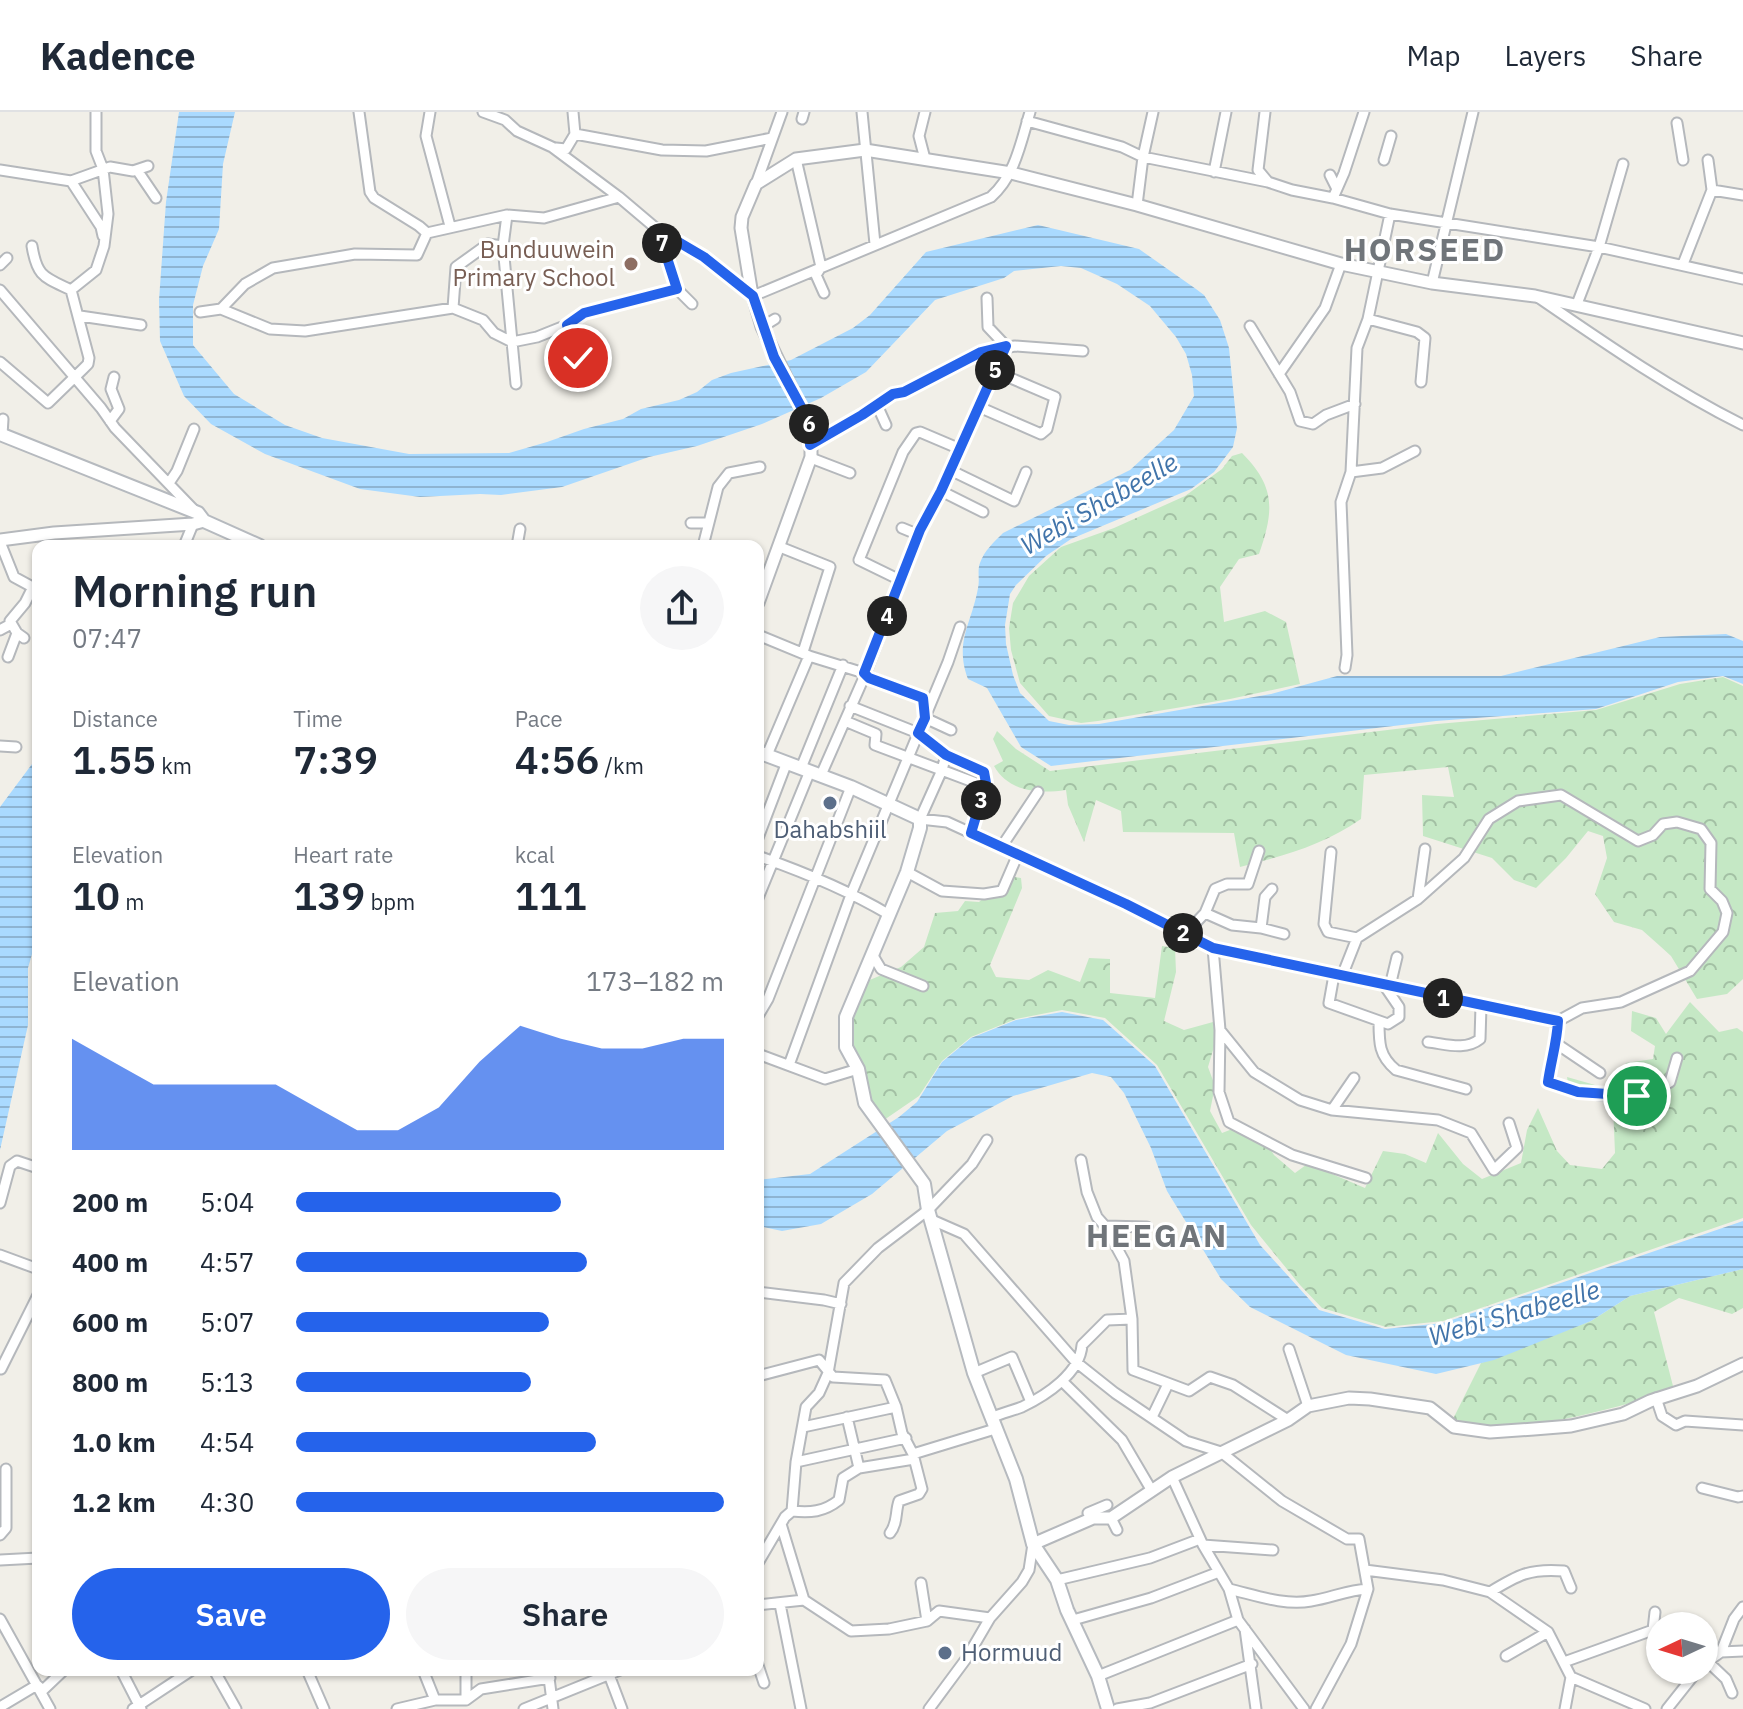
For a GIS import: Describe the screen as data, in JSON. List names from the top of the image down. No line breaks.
{"districts":["HORSEED","HEEGAN"],"water":["Webi Shabeelle"],"places":["Bunduuwein Primary School","Dahabshiil","Hormuud"],"north":"left","page":{"header":"Kadence","nav":["Map","Layers","Share"],"pins":["7","5","6","4","3","2","1"],"heading":["Morning run","07:47"],"stats":[["Distance","1.55 km"],["Time","7:39"],["Pace","4:56 /km"],["Elevation","10 m"],["Heart rate","139 bpm"],["kcal","111"]],"chart":["Elevation","173–182 m"],"list":[{"name":"200 m","note":"5:04"},{"name":"400 m","note":"4:57"},{"name":"600 m","note":"5:07"},{"name":"800 m","note":"5:13"},{"name":"1.0 km","note":"4:54"},{"name":"1.2 km","note":"4:30"}],"buttons":["Save","Share"]}}
